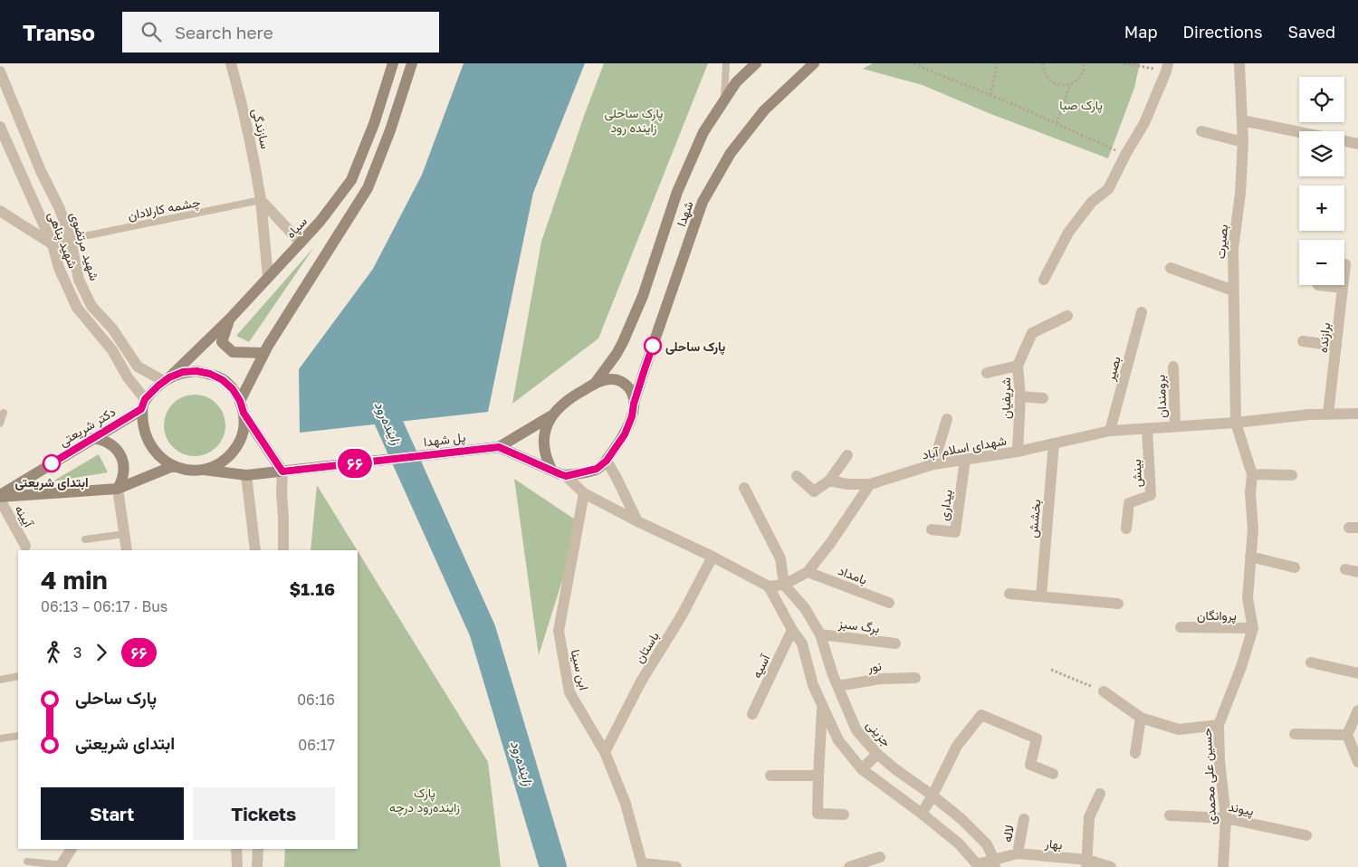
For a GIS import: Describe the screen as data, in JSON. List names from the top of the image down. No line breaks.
{"streets":{"main road":["شهدا","سپاه","دکتر شریعتی","پل شهدا"],"street":["سازندگی","شهید پناهی","بصیرت","شهيد مرتضوی","برازنده","بصیر","برومندان","شریفیان","شهدای اسلام آباد","بینش","بیداری","آیینه","بخشش","بامداد","پروانگان","برگ سبز","باستان","آسیه","نور","ابن سینا","جزینی","حسین علی محمدی","پیوند","لاله","بهار"],"lane":["چشمه کارلادان"]},"crossings":[["سازندگی","چشمه کارلادان"],["سازندگی","سپاه"],["چشمه کارلادان","شهيد مرتضوی"],["سپاه","شهید پناهی"],["سپاه","شهيد مرتضوی"],["سپاه","دکتر شریعتی"],["سپاه","پل شهدا"],["شهید پناهی","شهيد مرتضوی"],["شهید پناهی","دکتر شریعتی"],["شهید پناهی","پل شهدا"],["بصیرت","شهدای اسلام آباد"],["بصیرت","حسین علی محمدی"],["شهيد مرتضوی","دکتر شریعتی"],["شهيد مرتضوی","پل شهدا"],["برازنده","شهدای اسلام آباد"],["بصیر","شهدای اسلام آباد"],["برومندان","شهدای اسلام آباد"],["شریفیان","شهدای اسلام آباد"],["دکتر شریعتی","پل شهدا"],["دکتر شریعتی","آیینه"],["شهدای اسلام آباد","بینش"],["شهدای اسلام آباد","بیداری"],["شهدای اسلام آباد","بخشش"],["شهدای اسلام آباد","حسین علی محمدی"],["پروانگان","حسین علی محمدی"],["برگ سبز","جزینی"],["باستان","ابن سینا"],["نور","جزینی"],["جزینی","بهار"],["حسین علی محمدی","پیوند"],["لاله","بهار"]],"water":["زاینده‌رود"],"parks":["پارک صبا","پارک ساحلی زاینده رود","پارک زاینده‌رود درچه"],"places":["پارک ساحلی","ابتدای شریعتی"],"lines":["bus line ۶۶"],"page":{"header":"Transo","search":"Search here","nav":["Map","Directions","Saved"],"on_map":"۶۶","map_buttons":["+","−"],"heading":["4 min","06:13 – 06:17 · Bus","$1.16"],"legs":["3","۶۶"],"list":[{"name":"پارک ساحلی","value":"06:16"},{"name":"ابتدای شریعتی","value":"06:17"}],"buttons":["Start","Tickets"]}}
